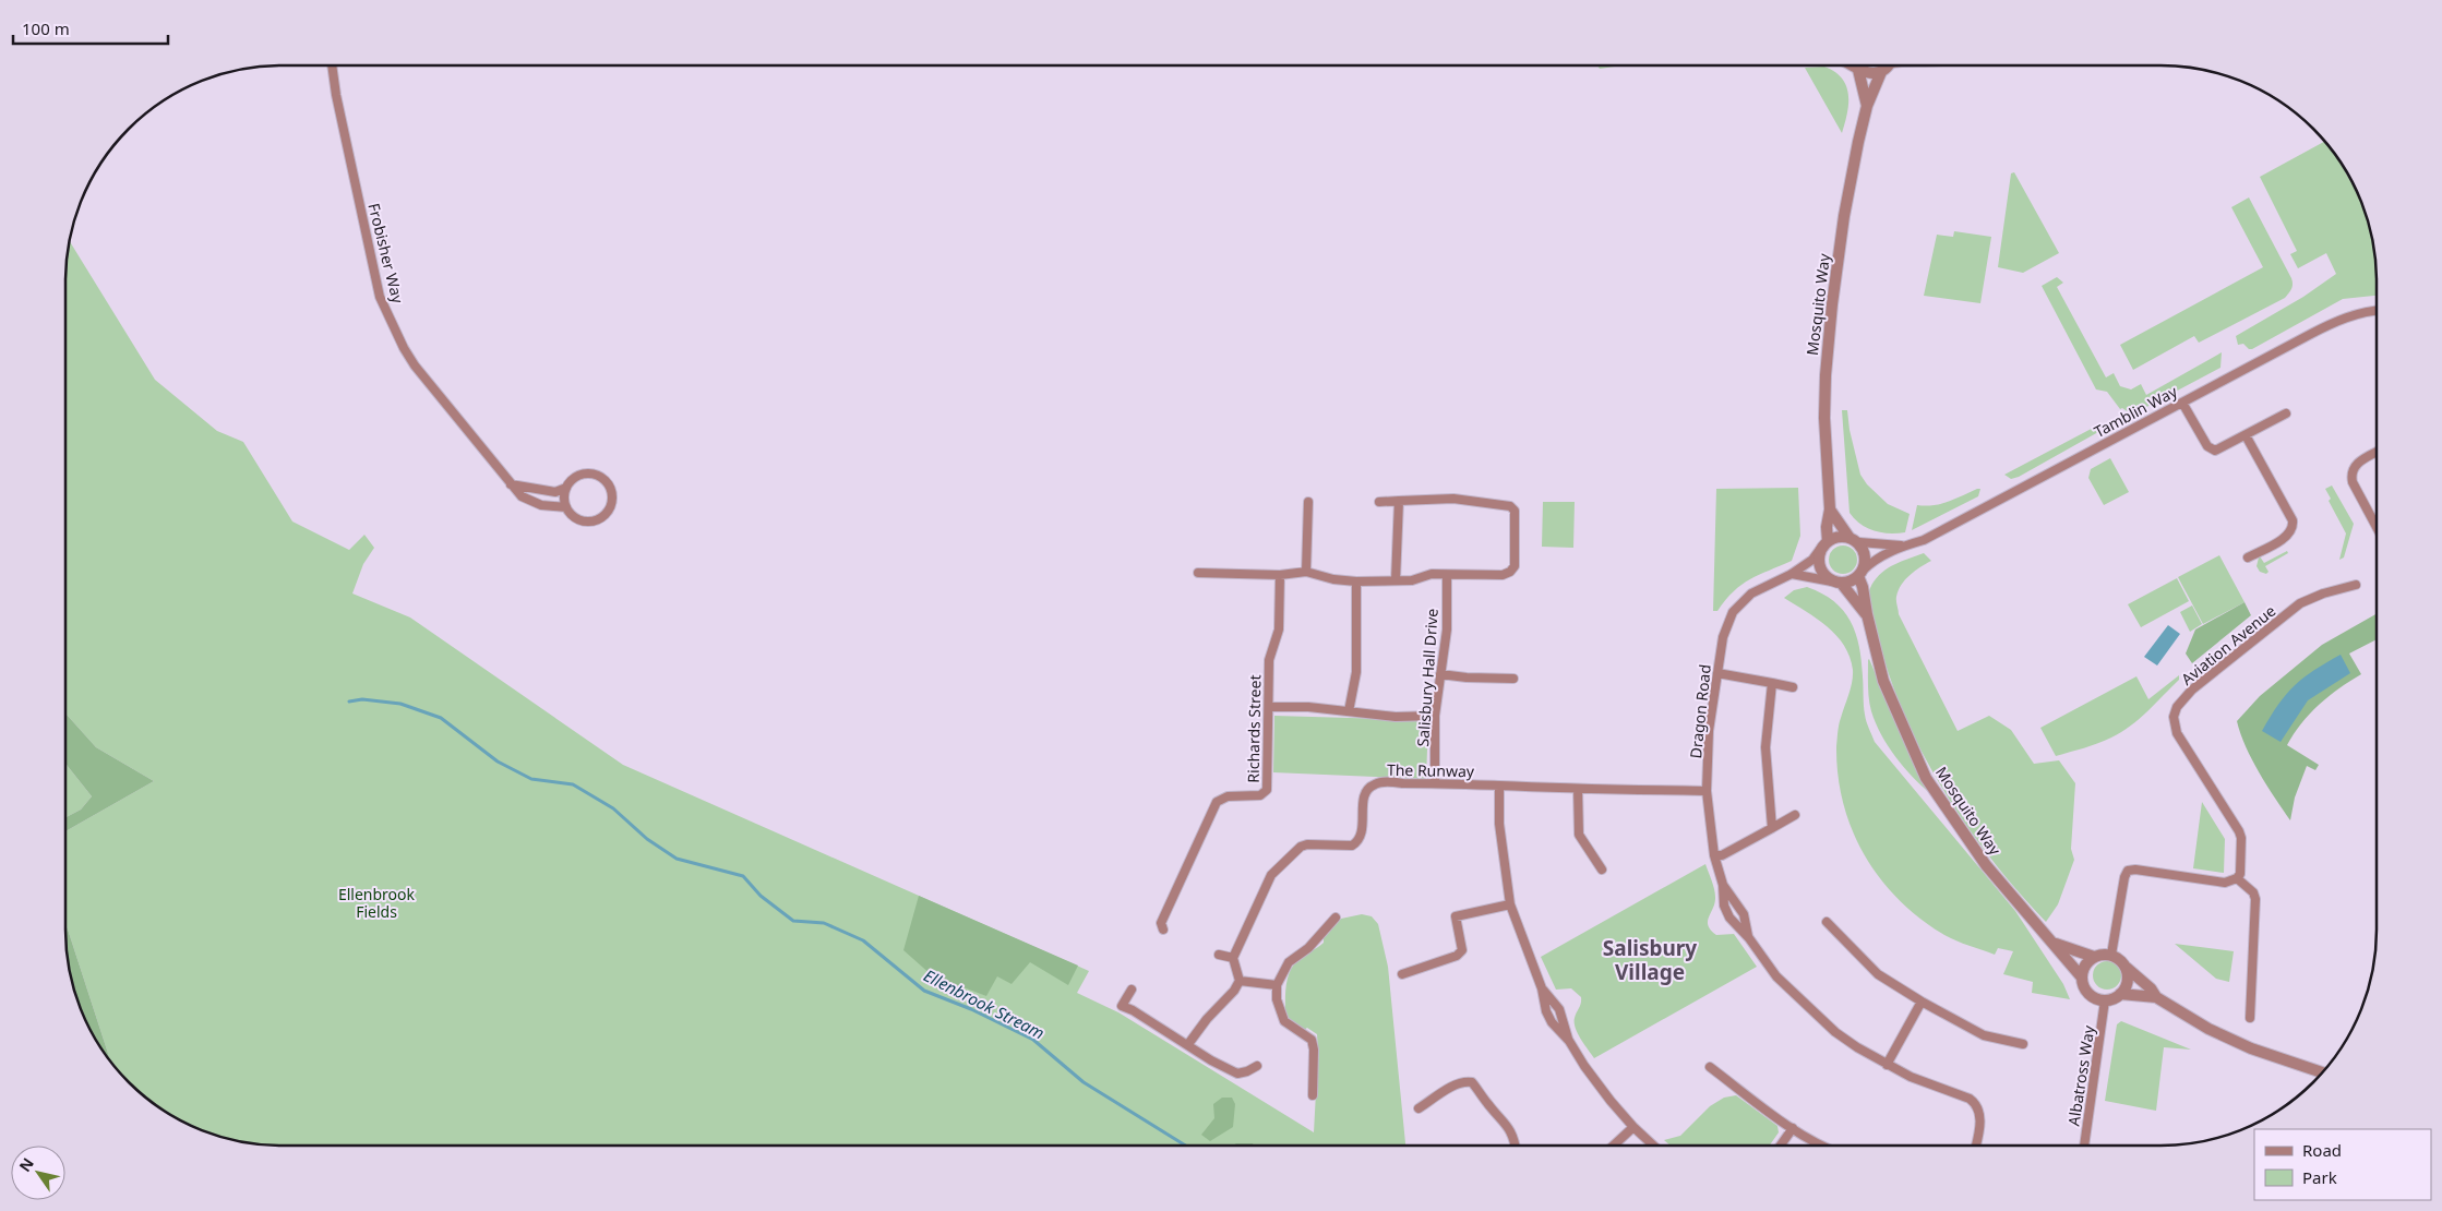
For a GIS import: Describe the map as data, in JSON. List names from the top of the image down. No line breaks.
{"streets":{"street":["Frobisher Way","Mosquito Way","Tamblin Way","Aviation Avenue","Salisbury Hall Drive","Dragon Road","Richards Street","The Runway","Albatross Way"]},"crossings":[["Mosquito Way","Tamblin Way"],["Mosquito Way","Dragon Road"],["Mosquito Way","Albatross Way"],["Tamblin Way","Dragon Road"],["Salisbury Hall Drive","The Runway"],["Dragon Road","The Runway"]],"districts":["Salisbury Village"],"water":["Ellenbrook Stream"],"parks":["Ellenbrook Fields"],"legend":["Road","Park"],"scale_bar":"100 m","north":"top left"}
